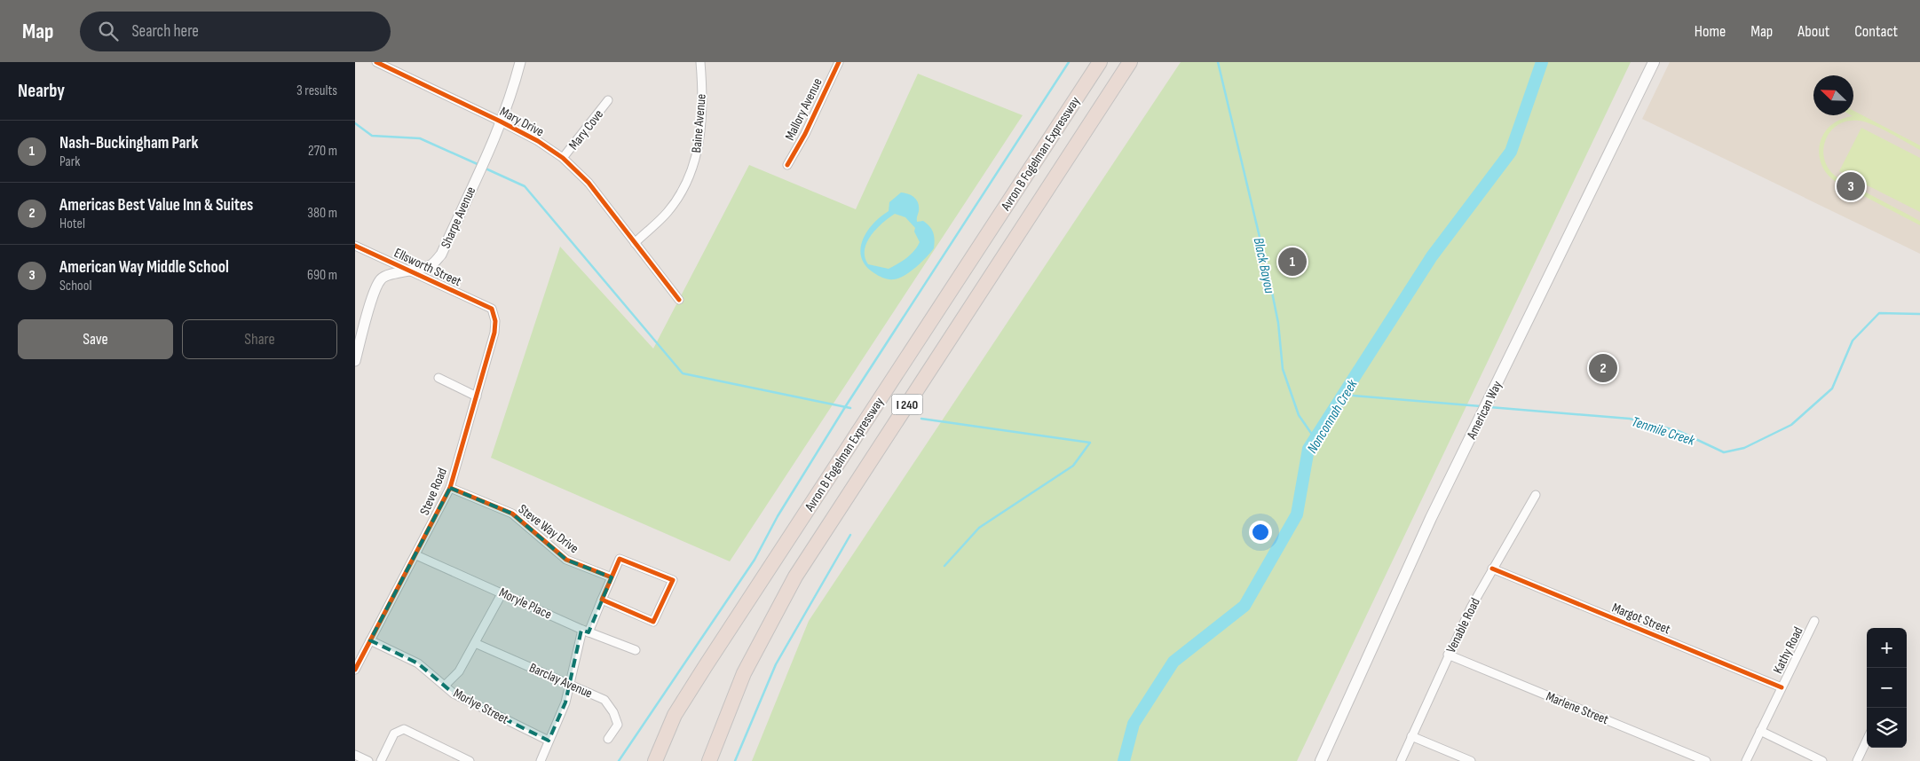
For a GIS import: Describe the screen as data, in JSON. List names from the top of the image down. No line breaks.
{"streets":{"highway":["Avron B Fogelman Expressway","I 240"],"main road":["American Way"],"street":["Mallory Avenue","Mary Drive","Baine Avenue","Mary Cove","Sharpe Avenue","Ellsworth Street","Steve Road","Steve Way Drive","Moryle Place","Margot Street","Venable Road","Kathy Road","Barclay Avenue","Morlye Street","Marlene Street"]},"crossings":[["Mary Drive","Baine Avenue"],["Mary Drive","Mary Cove"],["Mary Drive","Sharpe Avenue"],["Sharpe Avenue","Ellsworth Street"],["Ellsworth Street","Steve Road"],["Steve Road","Steve Way Drive"],["Steve Road","Moryle Place"],["Steve Road","Morlye Street"],["Margot Street","Venable Road"],["Margot Street","Kathy Road"],["Venable Road","Marlene Street"]],"water":["Black Bayou","Nonconnah Creek","Tenmile Creek"],"north":"top left","page":{"header":"Map","search":"Search here","nav":["Home","Map","About","Contact"],"heading":["Nearby","3 results"],"list":[{"mark":"1","name":"Nash-Buckingham Park","note":"Park","value":"270 m"},{"mark":"2","name":"Americas Best Value Inn & Suites","note":"Hotel","value":"380 m"},{"mark":"3","name":"American Way Middle School","note":"School","value":"690 m"}],"pins":["3","1","2"],"buttons":["Save","Share"],"map_buttons":["+","−"]}}
